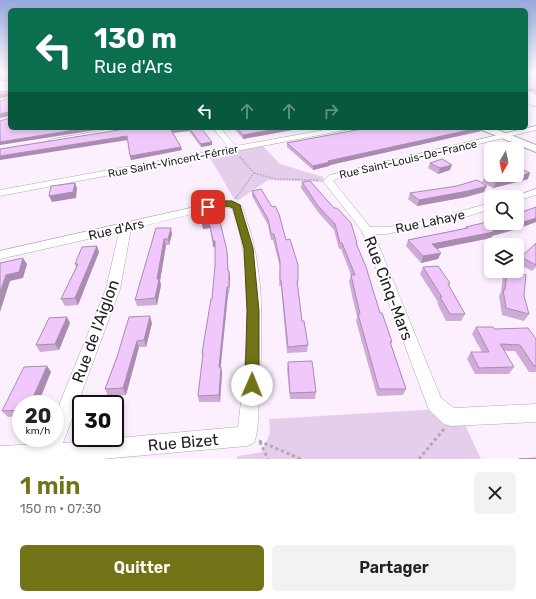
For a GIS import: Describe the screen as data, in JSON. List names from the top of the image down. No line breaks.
{"streets":{"street":["Rue Saint-Louis-De-France","Rue Saint-Vincent-Férrier","Rue Lahaye","Rue d'Ars","Rue Cinq-Mars","Rue de l'Aiglon","Rue Bizet"]},"crossings":[["Rue Saint-Louis-De-France","Rue Cinq-Mars"],["Rue Lahaye","Rue Cinq-Mars"],["Rue d'Ars","Rue de l'Aiglon"],["Rue de l'Aiglon","Rue Bizet"]],"north":"bottom","page":{"turn":["130 m","Rue d'Ars"],"speed":"20 km/h","limit":"30","heading":["1 min","150 m · 07:30"],"buttons":["Quitter","Partager"]}}
